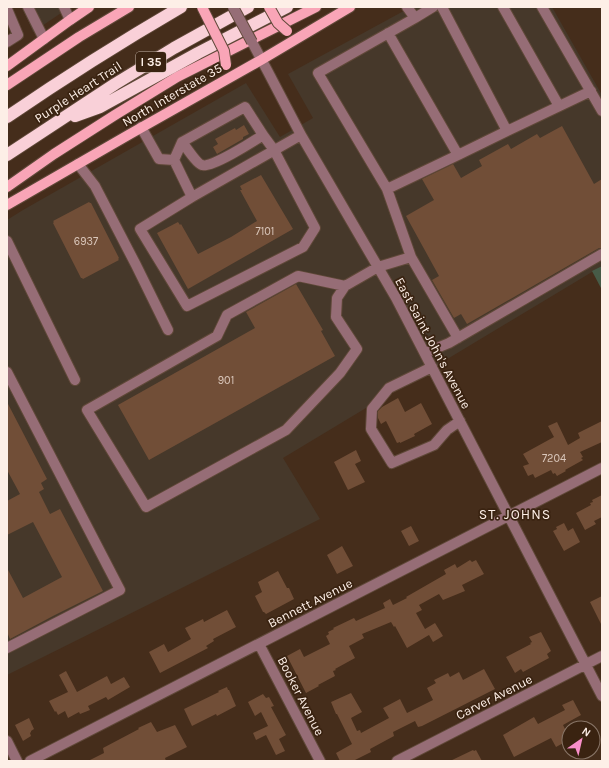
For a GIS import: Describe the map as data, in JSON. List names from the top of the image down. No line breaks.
{"streets":{"highway":["I 35","Purple Heart Trail"],"main road":["North Interstate 35"],"street":["East Saint John's Avenue","Bennett Avenue","Booker Avenue","Carver Avenue"]},"crossings":[["North Interstate 35","East Saint John's Avenue"],["East Saint John's Avenue","Bennett Avenue"],["East Saint John's Avenue","Carver Avenue"],["Bennett Avenue","Booker Avenue"]],"districts":["ST. JOHNS"],"house_numbers":["7101","6937","901","7204"],"north":"top right"}
